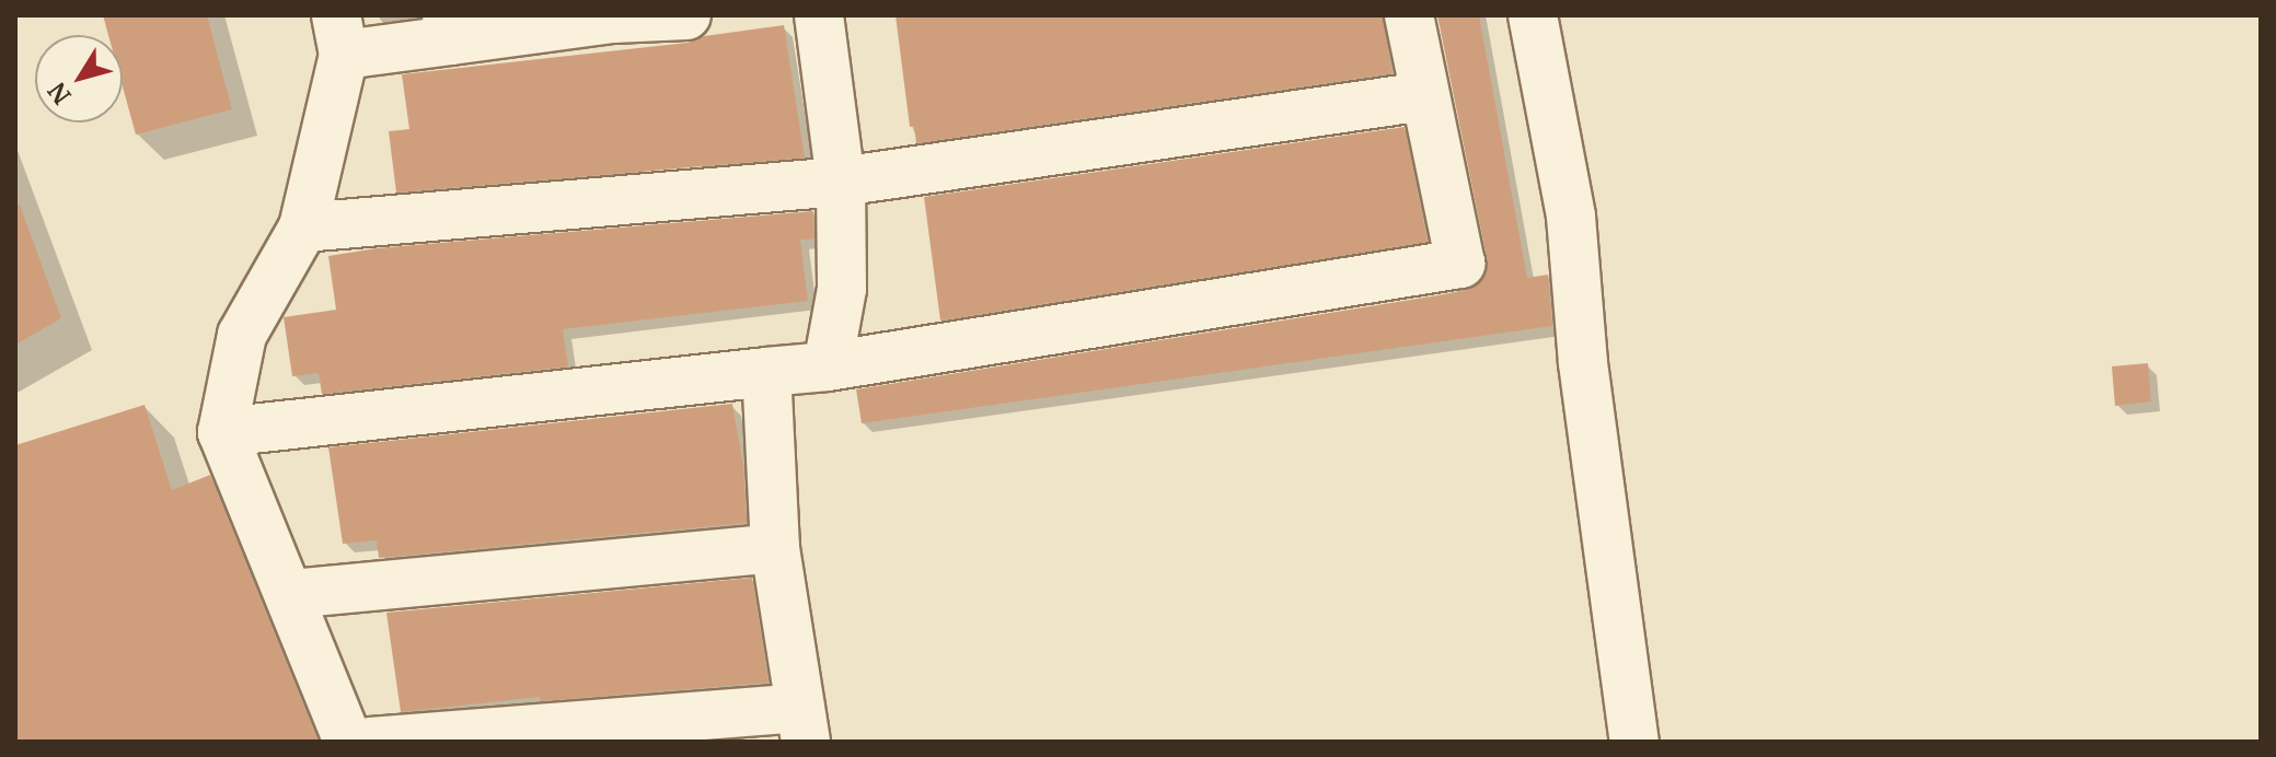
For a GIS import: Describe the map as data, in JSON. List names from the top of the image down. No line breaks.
{"north":"bottom left"}
